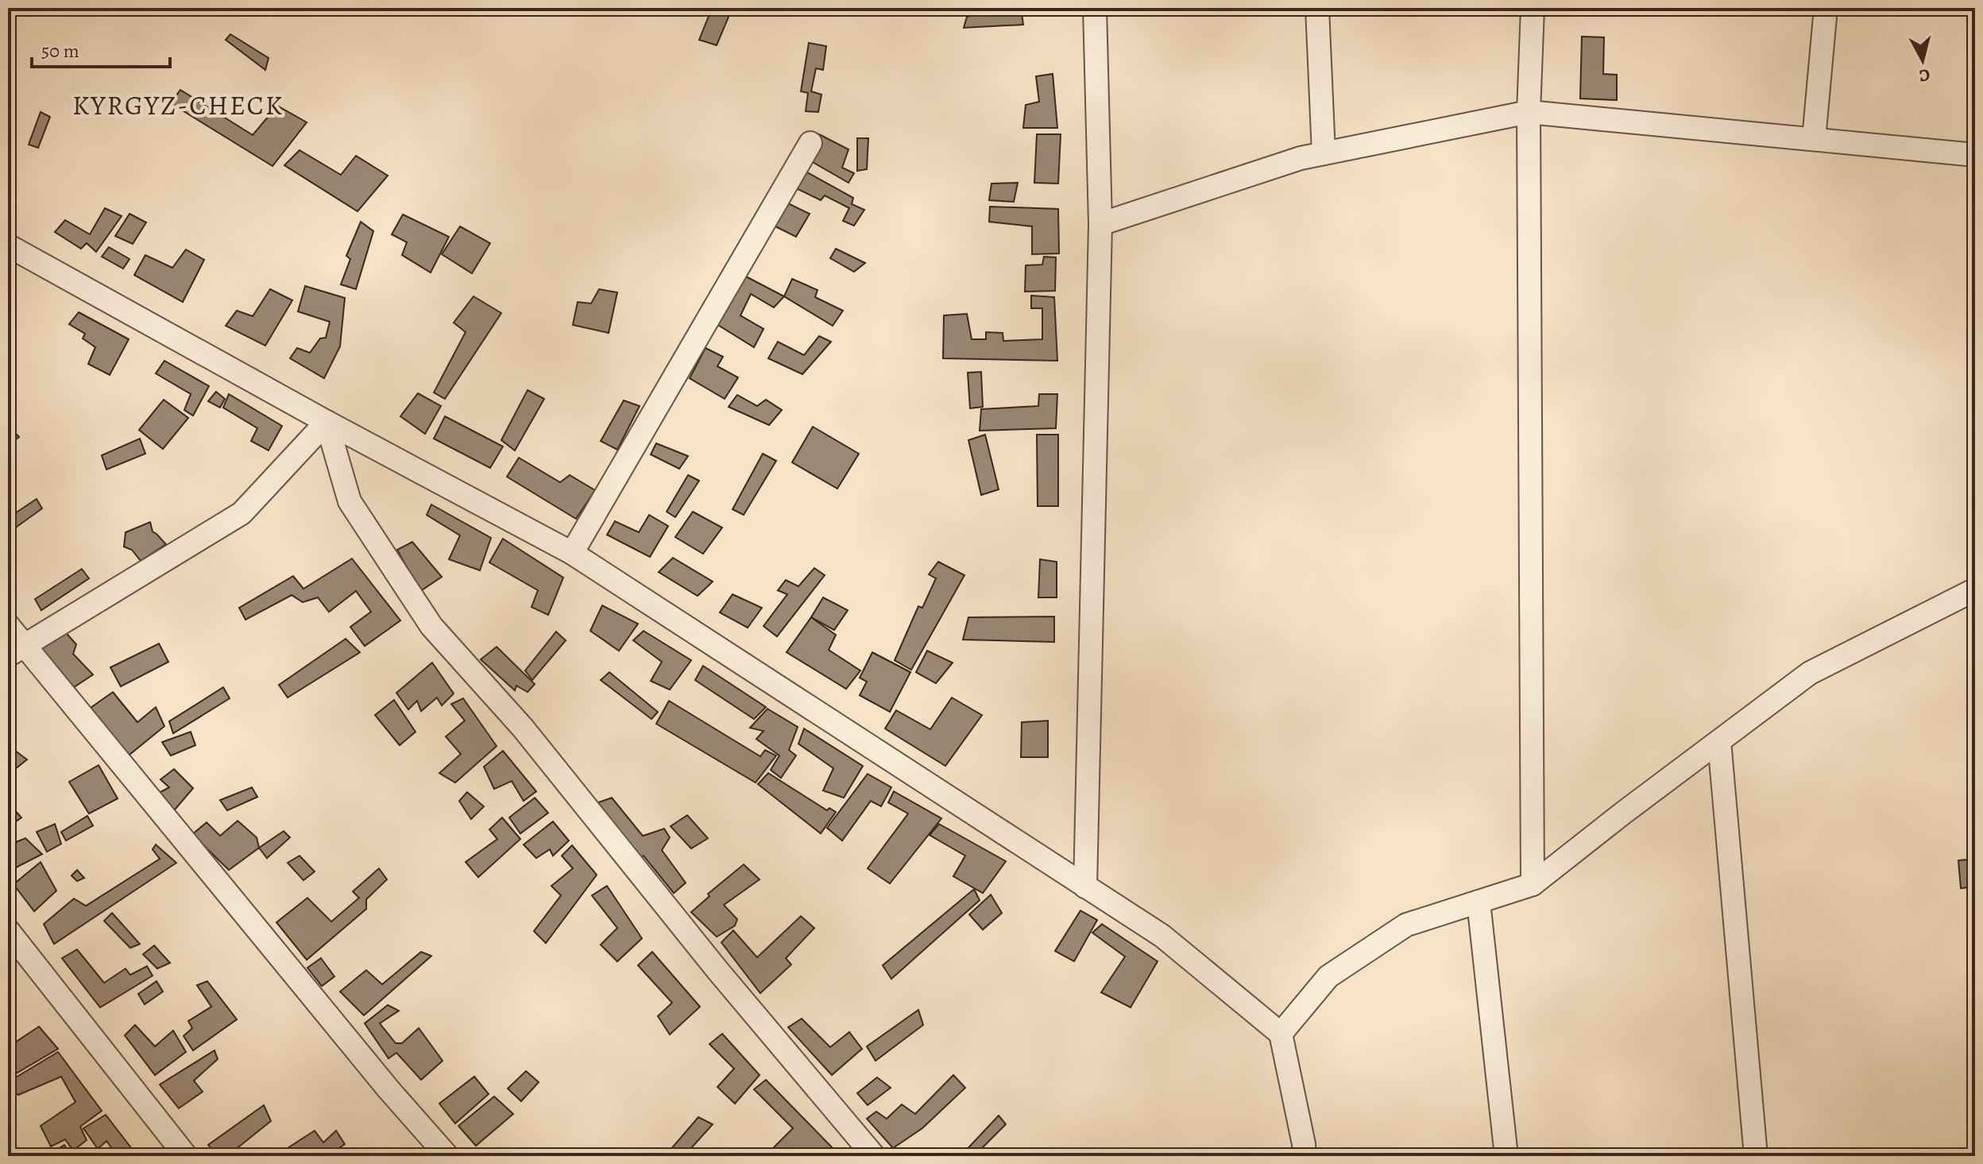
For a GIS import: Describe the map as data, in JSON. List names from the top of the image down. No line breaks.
{"districts":["KYRGYZ-CHECK"],"scale_bar":"50 m","north":"bottom"}
